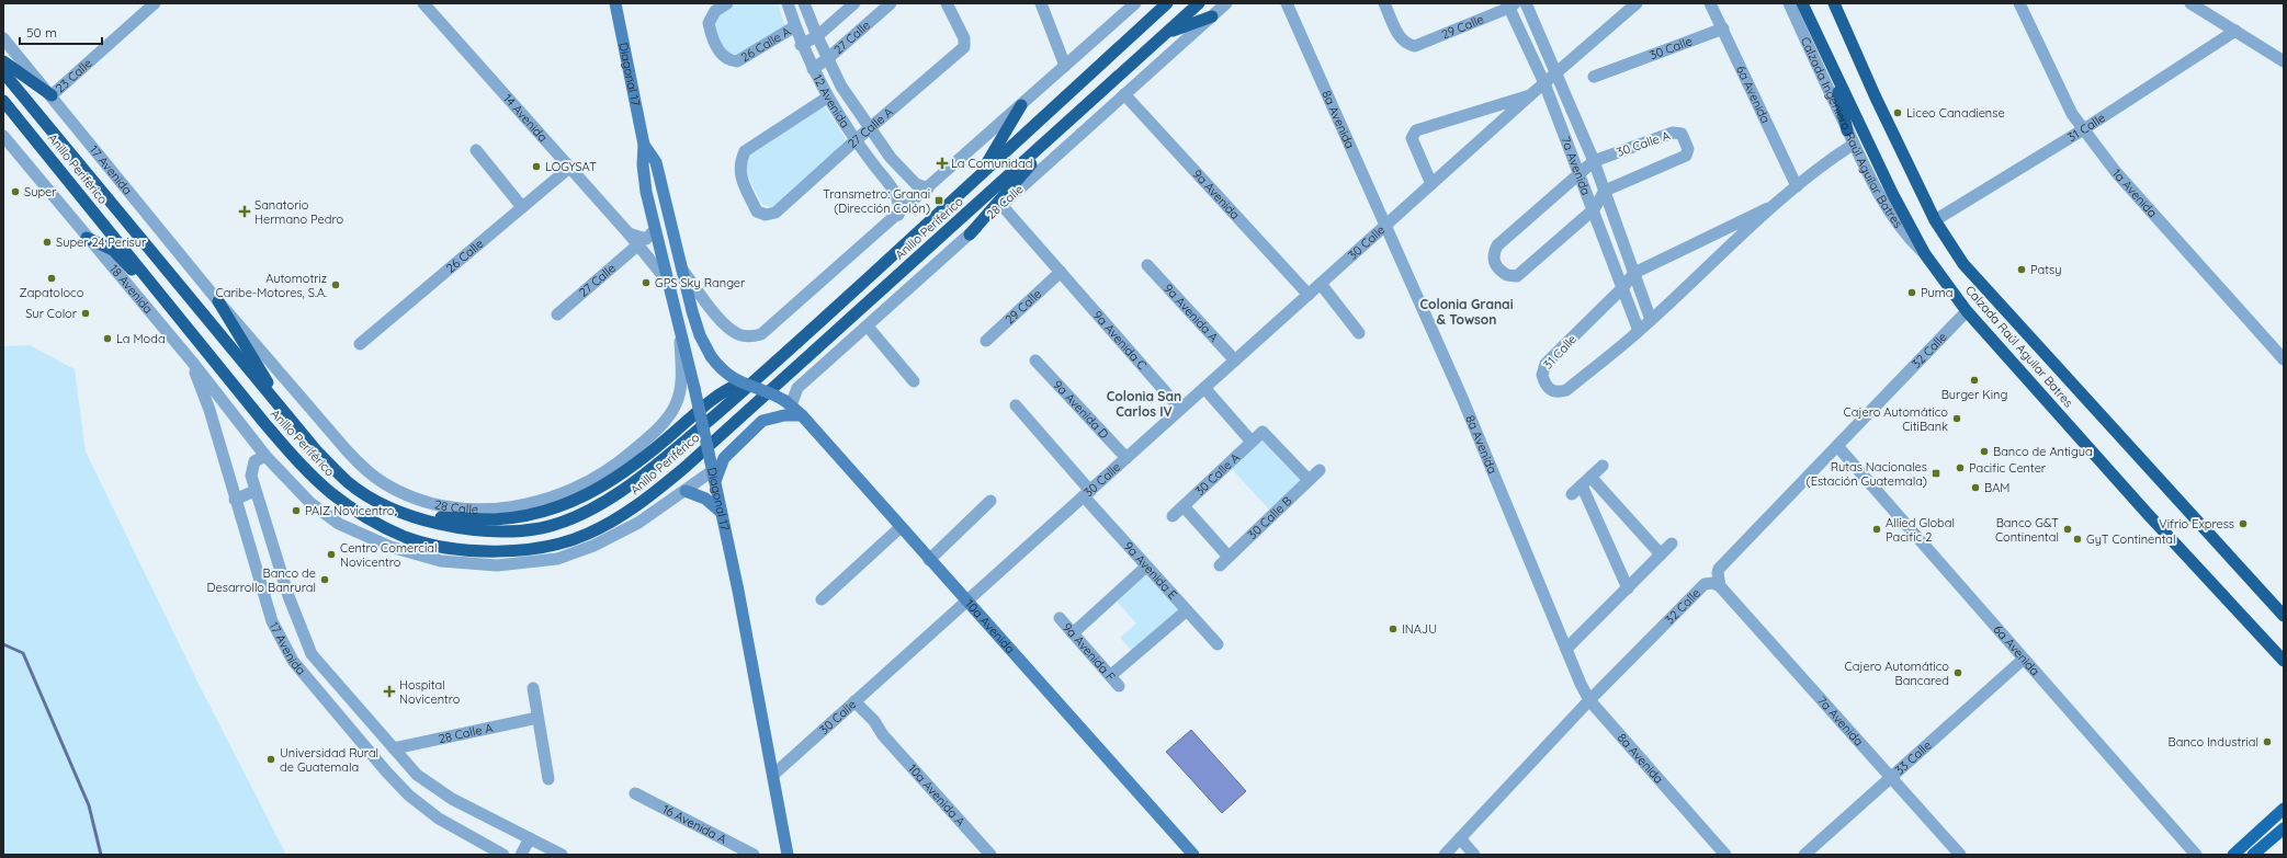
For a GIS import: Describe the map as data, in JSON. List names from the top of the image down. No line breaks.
{"streets":{"highway":["Anillo Periférico","Calzada Raúl Aguilar Batres"],"main road":["Diagonal 17","10a Avenida"],"street":["29 Calle","27 Calle","26 Calle A","30 Calle","23 Calle","6a Avenida","12 Avenida","14 Avenida","8a Avenida","27 Calle A","31 Calle","Calzada Ingeniero Raúl Aguilar Batres","30 Calle A","7a Avenida","17 Avenida","1a Avenida","9a Avenida","28 Calle","26 Calle","18 Avenida","9a Avenida A","9a Avenida C","32 Calle","9a Avenida D","30 Calle B","9a Avenida E","9a Avenida F","28 Calle A","33 Calle","10a Avenida A","16 Avenida A"]},"crossings":[["29 Calle","7a Avenida"],["29 Calle","9a Avenida C"],["27 Calle","12 Avenida"],["27 Calle","14 Avenida"],["26 Calle A","12 Avenida"],["30 Calle","Diagonal 17"],["30 Calle","6a Avenida"],["30 Calle","8a Avenida"],["30 Calle","7a Avenida"],["30 Calle","9a Avenida"],["30 Calle","9a Avenida A"],["30 Calle","9a Avenida C"],["30 Calle","9a Avenida D"],["30 Calle","9a Avenida E"],["30 Calle","10a Avenida"],["30 Calle","10a Avenida A"],["Diagonal 17","14 Avenida"],["Diagonal 17","28 Calle"],["Diagonal 17","10a Avenida"],["23 Calle","17 Avenida"],["6a Avenida","31 Calle"],["6a Avenida","32 Calle"],["6a Avenida","33 Calle"],["12 Avenida","27 Calle A"],["14 Avenida","26 Calle"],["8a Avenida","32 Calle"],["31 Calle","Calzada Ingeniero Raúl Aguilar Batres"],["31 Calle","7a Avenida"],["31 Calle","1a Avenida"],["31 Calle","Calzada Raúl Aguilar Batres"],["Calzada Ingeniero Raúl Aguilar Batres","Calzada Raúl Aguilar Batres"],["30 Calle A","7a Avenida"],["30 Calle A","30 Calle B"],["7a Avenida","32 Calle"],["7a Avenida","33 Calle"],["17 Avenida","28 Calle"],["17 Avenida","18 Avenida"],["17 Avenida","28 Calle A"],["9a Avenida","28 Calle"],["28 Calle","10a Avenida"],["Calzada Raúl Aguilar Batres","32 Calle"]],"districts":["Colonia Granai & Towson","Colonia San Carlos IV"],"places":{"other":["Liceo Canadiense","LOGYSAT","Super","Super 24 Perisur","Patsy","Zapatoloco","GPS Sky Ranger","Automotriz Caribe-Motores, S.A.","Puma","Sur Color","La Moda","Burger King","Cajero Automático CitiBank","Banco de Antigua","Pacific Center","BAM","PAIZ Novicentro.","Vifrio Express","Allied Global Pacific 2","Banco G&T Continental","GyT Continental","Centro Comercial Novicentro","Banco de Desarrollo Banrural","INAJU","Cajero Automático Bancared","Banco Industrial","Universidad Rural de Guatemala"],"health":["La Comunidad","Sanatorio Hermano Pedro","Hospital Novicentro"],"transit":["Transmetro: Granai (Dirección Colón)","Rutas Nacionales (Estación Guatemala)"]},"scale_bar":"50 m"}
